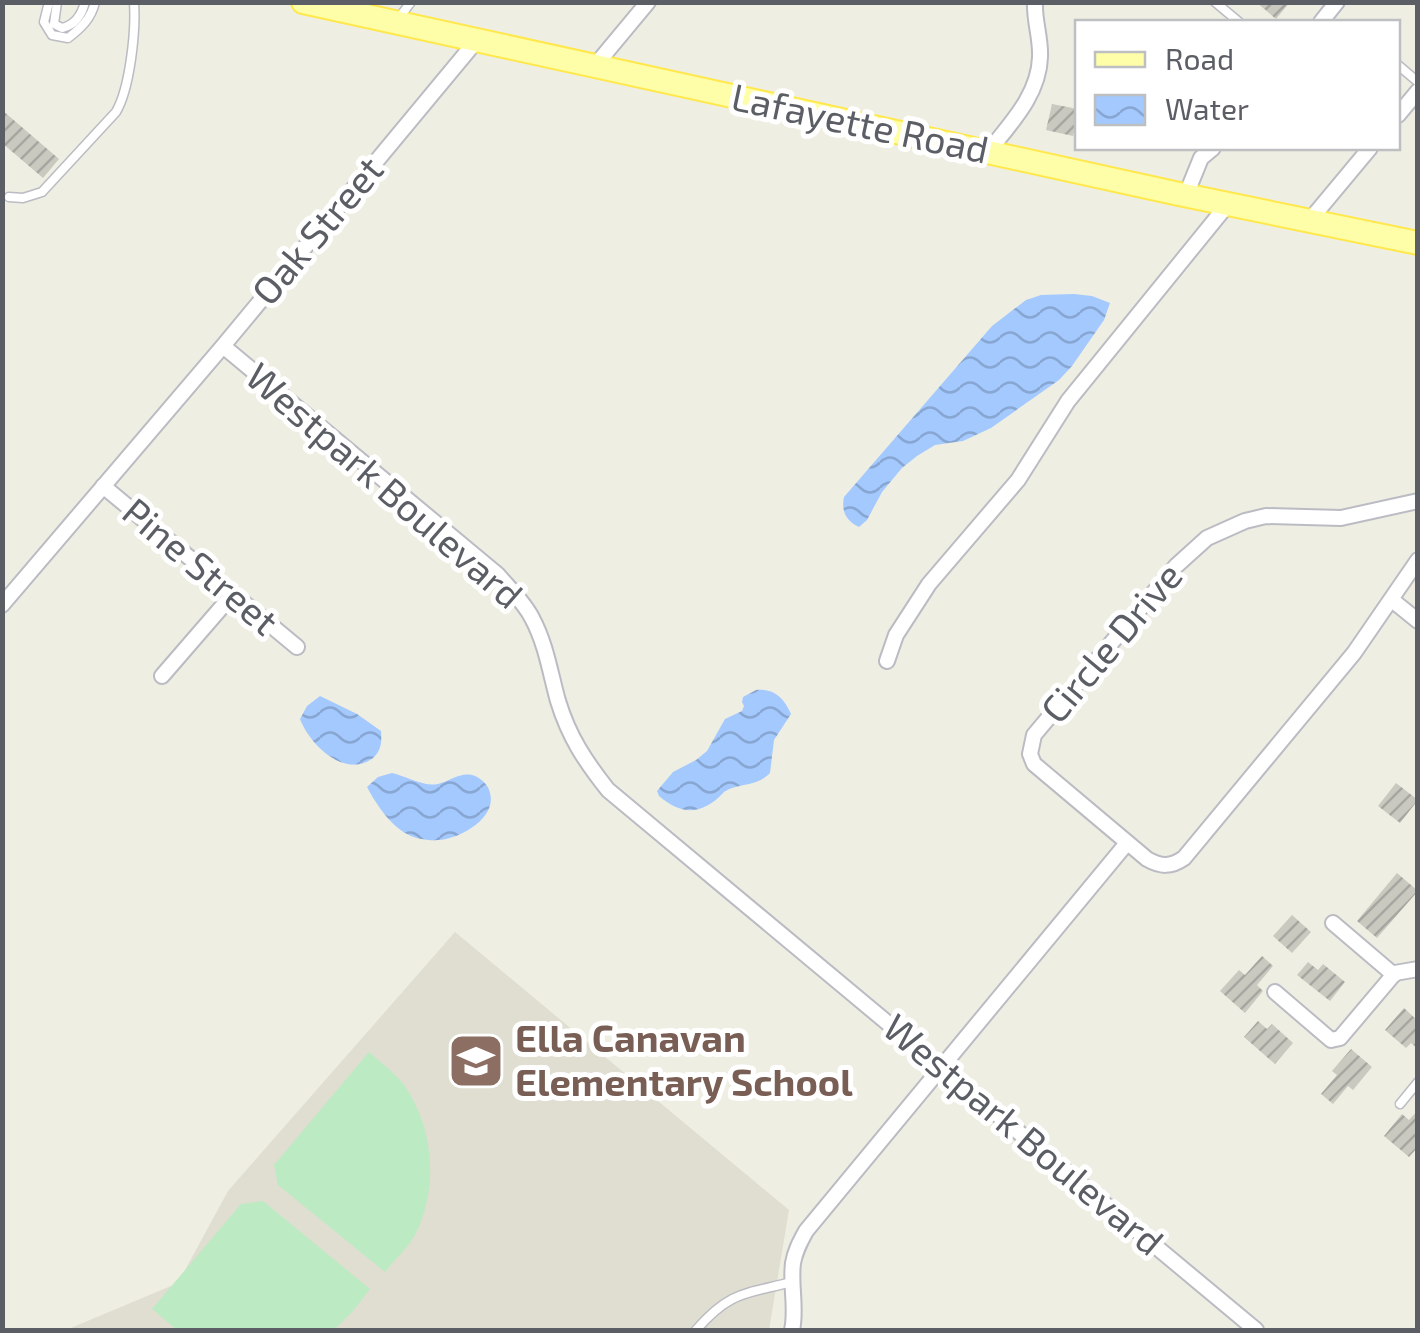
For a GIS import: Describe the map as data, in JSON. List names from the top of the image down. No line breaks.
{"streets":{"main road":["Lafayette Road"],"street":["Oak Street","Westpark Boulevard","Pine Street","Circle Drive"]},"crossings":[["Lafayette Road","Oak Street"],["Oak Street","Westpark Boulevard"],["Oak Street","Pine Street"]],"places":{"school or university":["Ella Canavan Elementary School"]},"legend":["Road","Water"]}
